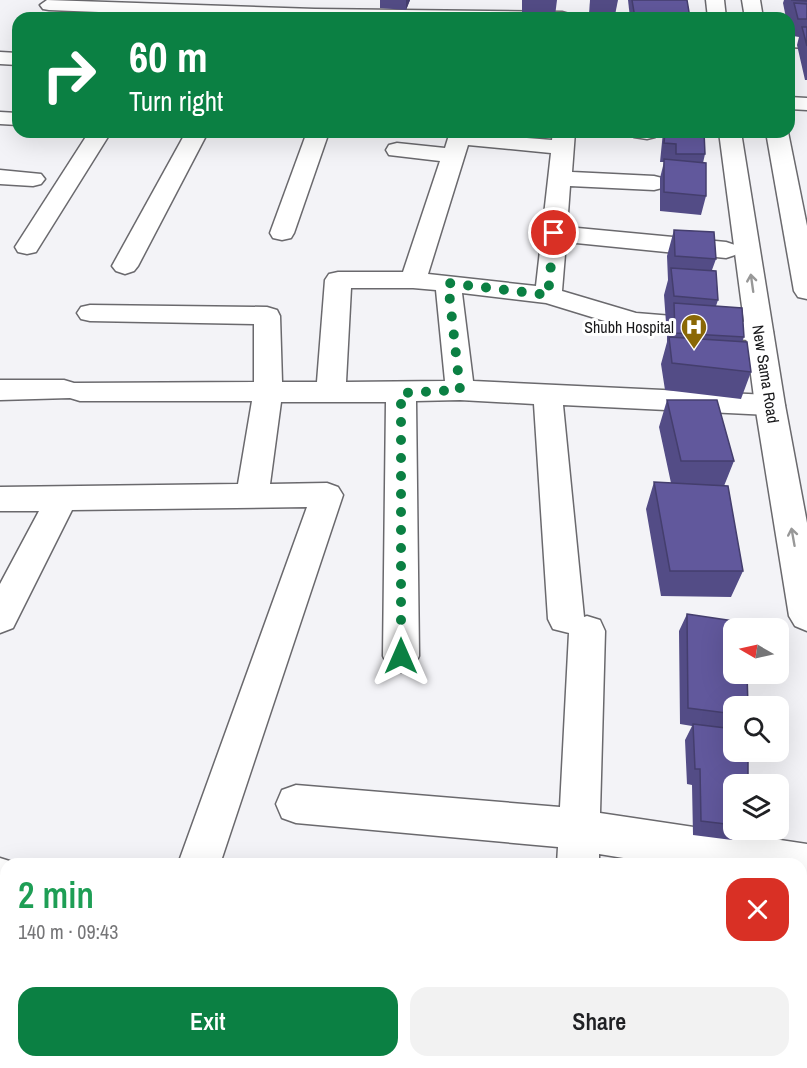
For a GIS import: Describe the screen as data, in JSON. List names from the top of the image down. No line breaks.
{"streets":{"street":["New Sama Road"]},"places":{"hospital":["Shubh Hospital"]},"north":"left","page":{"turn":["60 m","Turn right"],"heading":["2 min","140 m · 09:43"],"buttons":["Exit","Share"]}}
